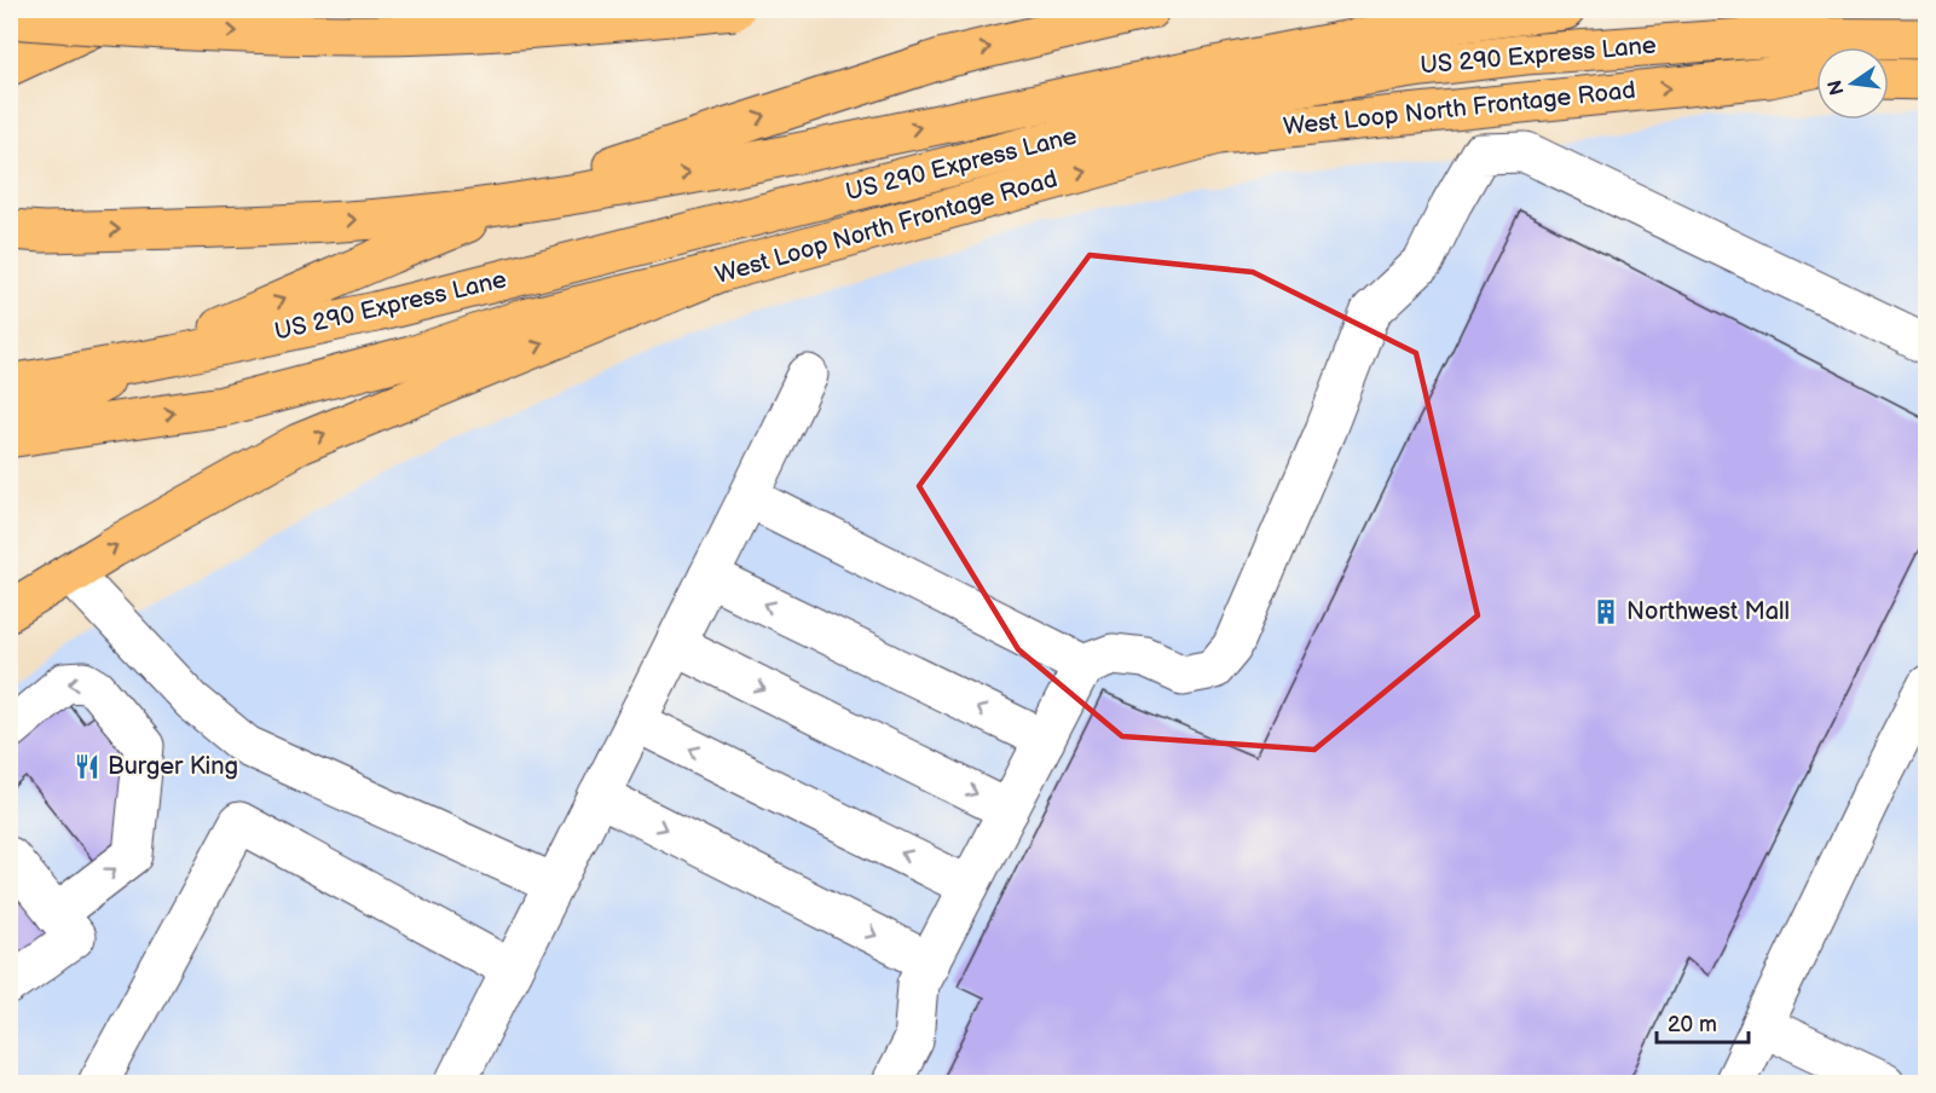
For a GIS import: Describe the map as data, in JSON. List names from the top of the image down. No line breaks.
{"streets":{"main road":["US 290 Express Lane","West Loop North Frontage Road"]},"places":{"building":["Northwest Mall"],"restaurant":["Burger King"]},"scale_bar":"20 m","north":"left"}
